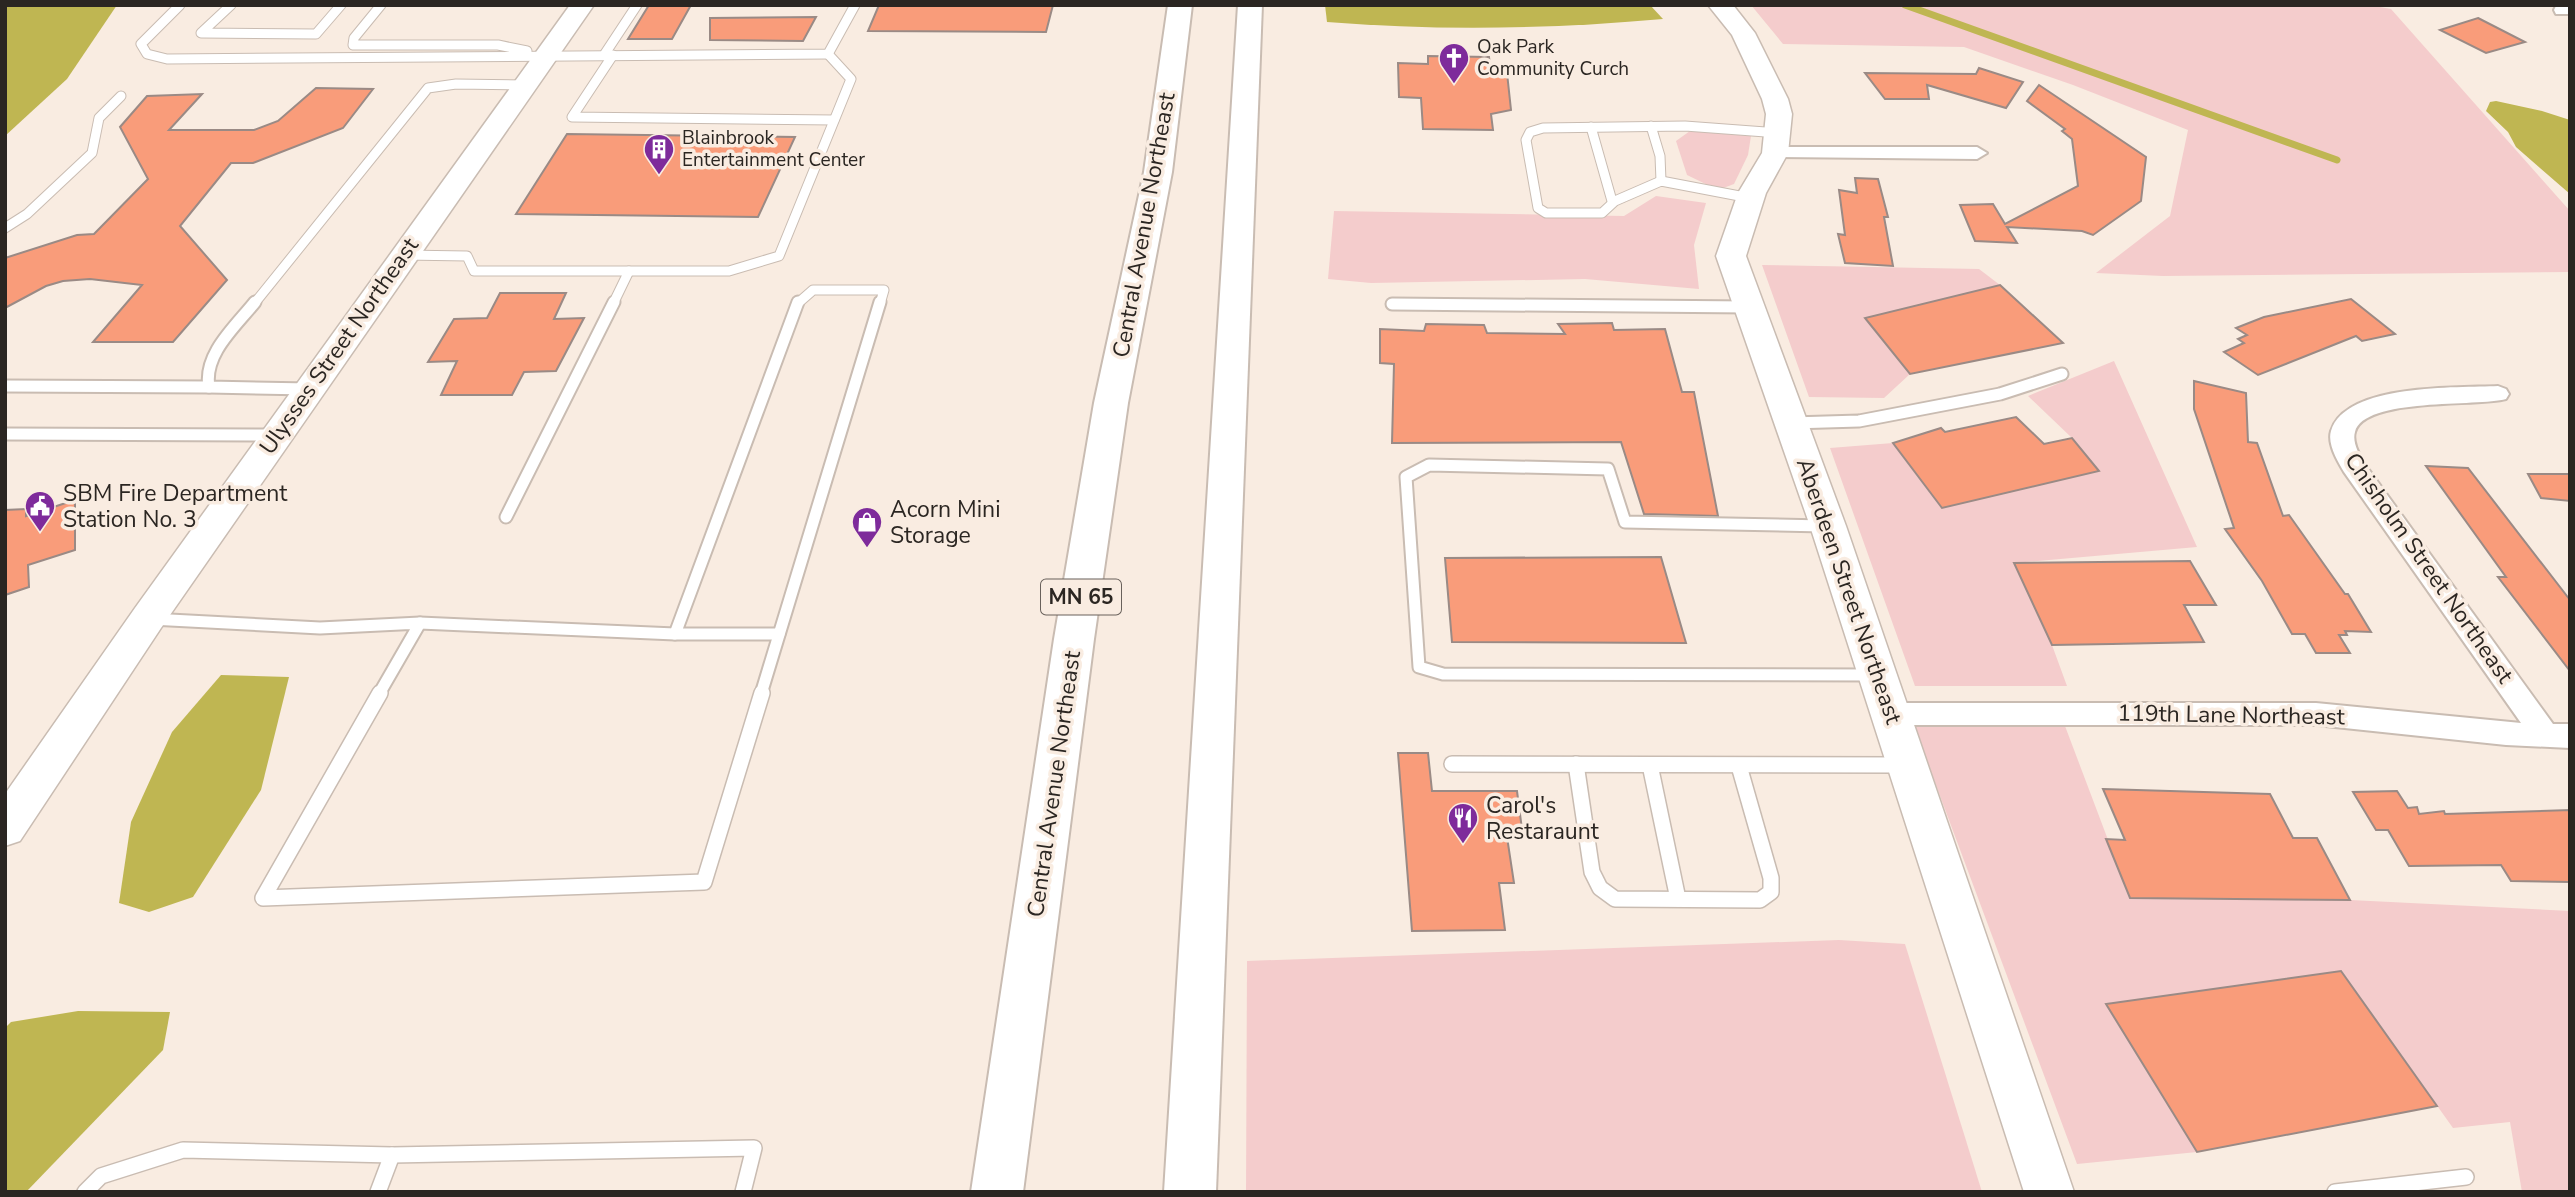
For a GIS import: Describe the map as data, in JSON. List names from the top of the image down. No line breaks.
{"streets":{"highway":["Central Avenue Northeast","MN 65"],"street":["Ulysses Street Northeast","Chisholm Street Northeast","Aberdeen Street Northeast","119th Lane Northeast"]},"crossings":[["Chisholm Street Northeast","119th Lane Northeast"],["Aberdeen Street Northeast","119th Lane Northeast"]],"places":{"church":["Oak Park Community Curch"],"building":["Blainbrook Entertainment Center"],"public building":["SBM Fire Department Station No. 3"],"shop":["Acorn Mini Storage"],"restaurant":["Carol's Restaraunt"]}}
